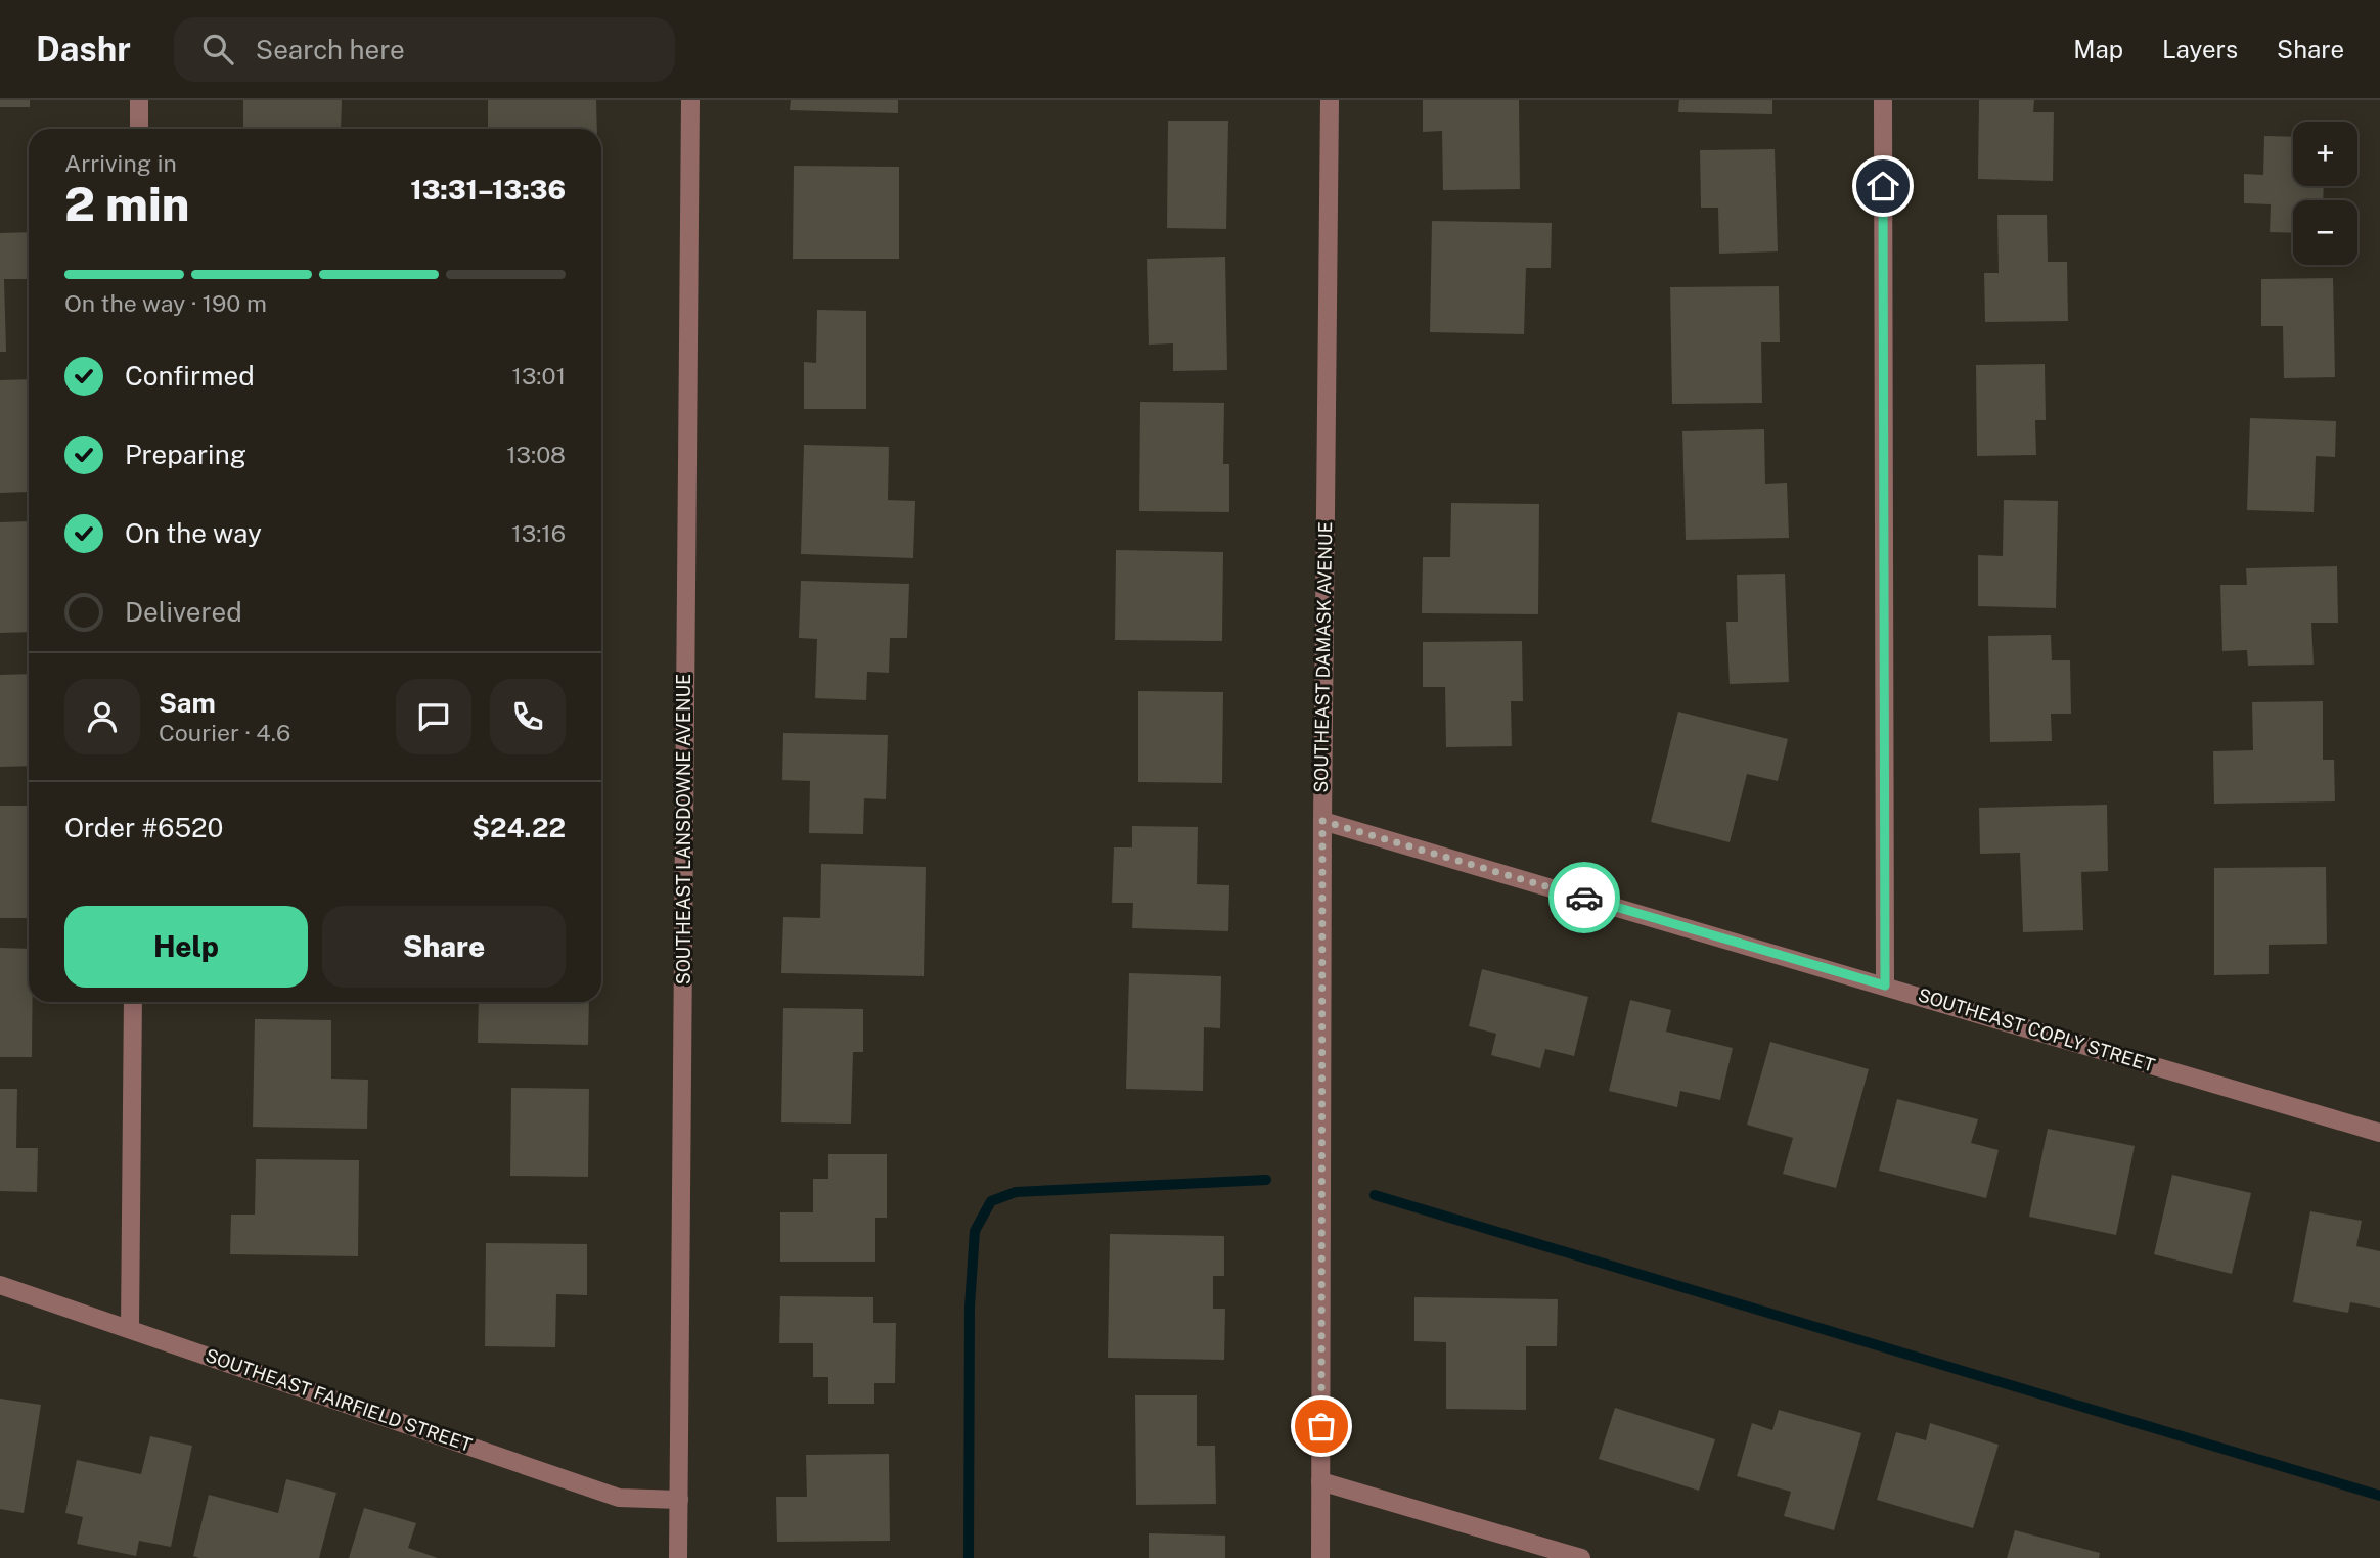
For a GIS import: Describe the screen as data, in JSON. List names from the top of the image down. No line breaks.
{"streets":{"street":["SOUTHEAST DAMASK AVENUE","SOUTHEAST LANSDOWNE AVENUE","SOUTHEAST COPLY STREET","SOUTHEAST FAIRFIELD STREET"]},"crossings":[["SOUTHEAST DAMASK AVENUE","SOUTHEAST COPLY STREET"],["SOUTHEAST LANSDOWNE AVENUE","SOUTHEAST FAIRFIELD STREET"]],"page":{"header":"Dashr","search":"Search here","nav":["Map","Layers","Share"],"map_buttons":["+","−"],"heading":["2 min","Arriving in","13:31–13:36"],"panel":["Sam","Courier · 4.6","Order #6520","$24.22"],"bar":"On the way · 190 m","list":[["Confirmed","13:01"],["Preparing","13:08"],["On the way","13:16"],"Delivered"],"buttons":["Help","Share"]}}
